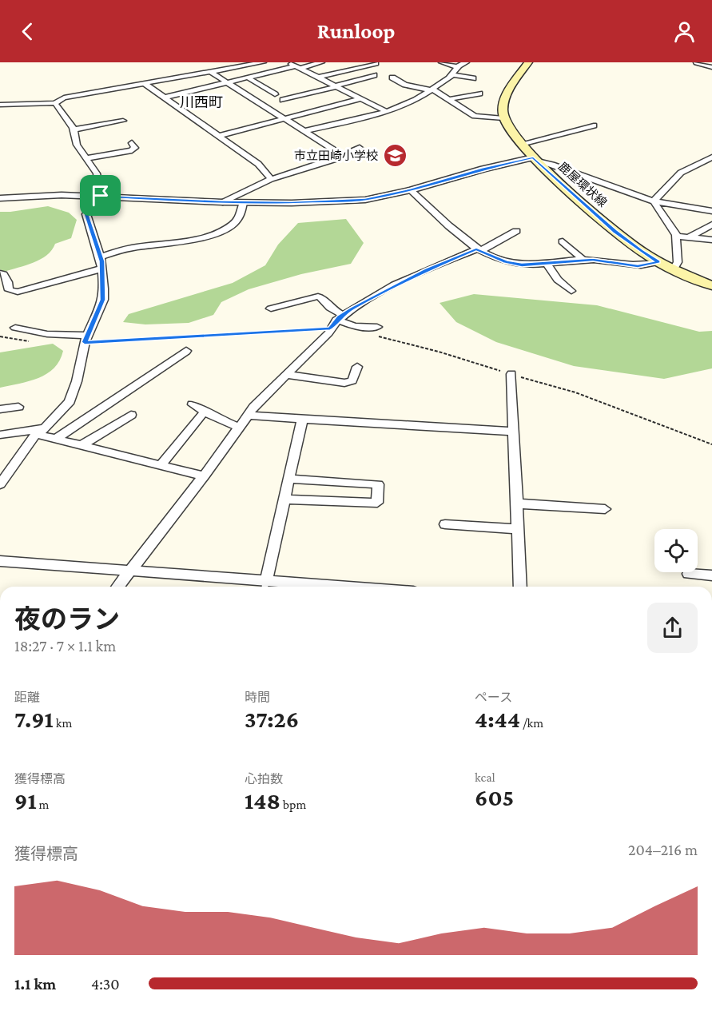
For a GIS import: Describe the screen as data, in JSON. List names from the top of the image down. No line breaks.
{"streets":{"main road":["鹿屋環状線"]},"districts":["川西町"],"places":{"school or university":["市立田崎小学校"]},"page":{"header":"Runloop","heading":["夜のラン","18:27 · 7 × 1.1 km"],"stats":[["距離","7.91 km"],["時間","37:26"],["ペース","4:44 /km"],["獲得標高","91 m"],["心拍数","148 bpm"],["kcal","605"]],"chart":["獲得標高","204–216 m"],"list":[{"name":"1.1 km","note":"4:30"}]}}
